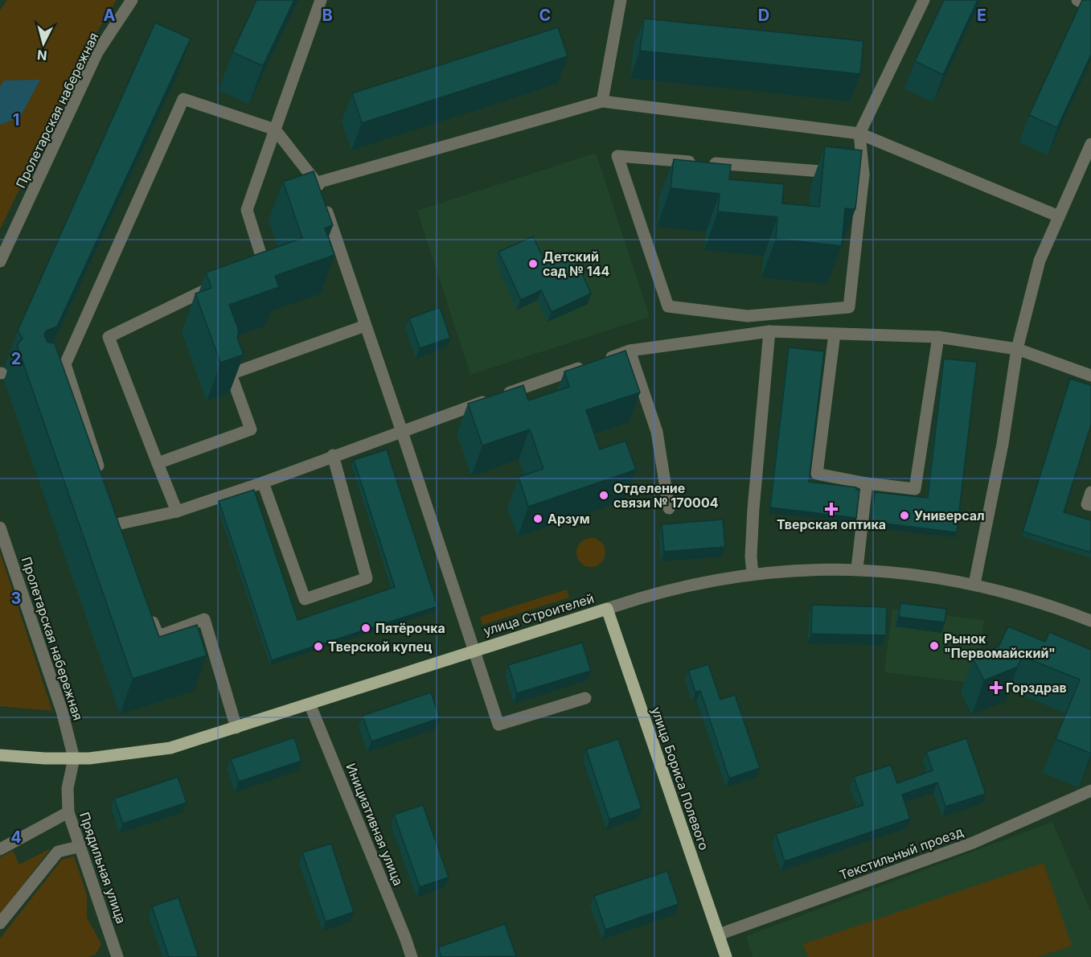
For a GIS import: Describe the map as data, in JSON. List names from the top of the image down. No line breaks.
{"streets":{"main road":["улица Строителей","улица Бориса Полевого"],"street":["Пролетарская набережная","Инициативная улица","Текстильный проезд","Прядильная улица"]},"crossings":[["Пролетарская набережная","улица Строителей"],["Пролетарская набережная","Прядильная улица"],["улица Строителей","улица Бориса Полевого"],["улица Строителей","Инициативная улица"],["улица Строителей","Прядильная улица"],["улица Бориса Полевого","Текстильный проезд"]],"places":{"other":["Детский сад № 144","Отделение связи № 170004","Универсал","Арзум","Пятёрочка","Рынок \"Первомайский\"","Тверской купец"],"health":["Тверская оптика","Горздрав"]},"north":"bottom","grid":{"columns":["A","B","C","D","E"],"rows":["1","2","3","4"]}}
